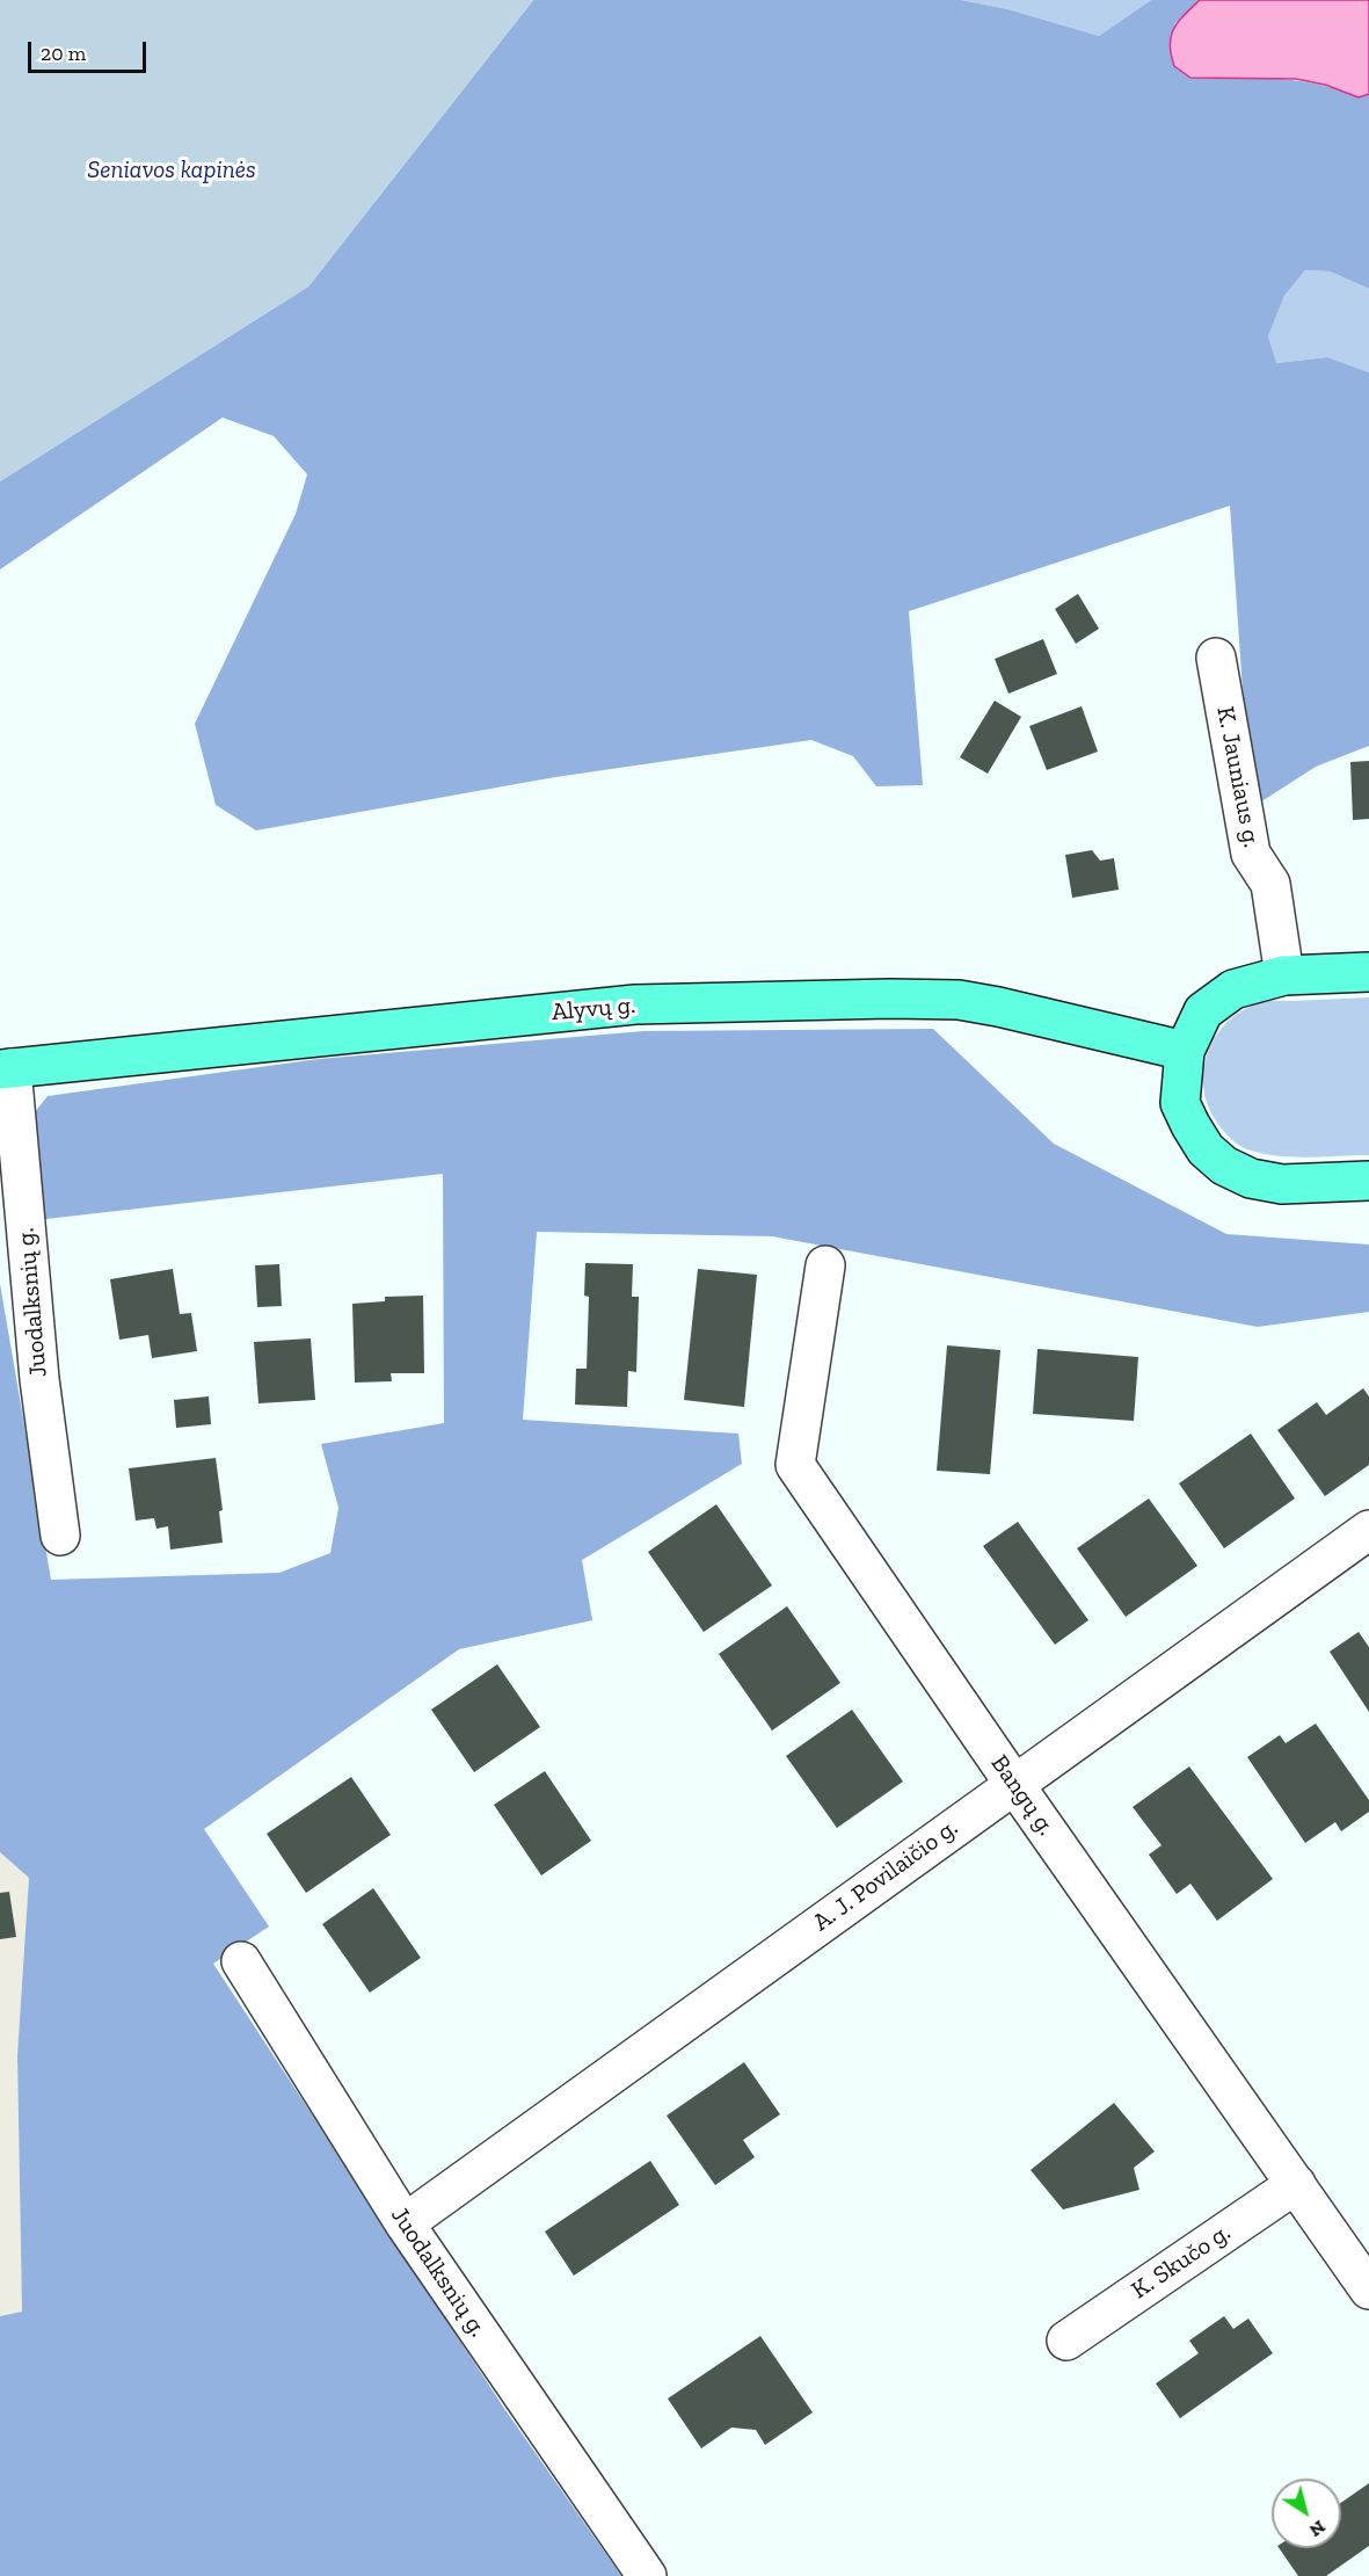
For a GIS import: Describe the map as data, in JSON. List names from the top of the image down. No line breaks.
{"streets":{"main road":["Alyvų g."],"street":["K. Jauniaus g.","Juodalksnių g.","Bangų g.","A. J. Povilaičio g.","K. Skučo g."]},"crossings":[["Alyvų g.","Juodalksnių g."],["Juodalksnių g.","A. J. Povilaičio g."],["Bangų g.","A. J. Povilaičio g."],["Bangų g.","K. Skučo g."]],"parks":["Seniavos kapinės"],"scale_bar":"20 m","north":"bottom right"}
